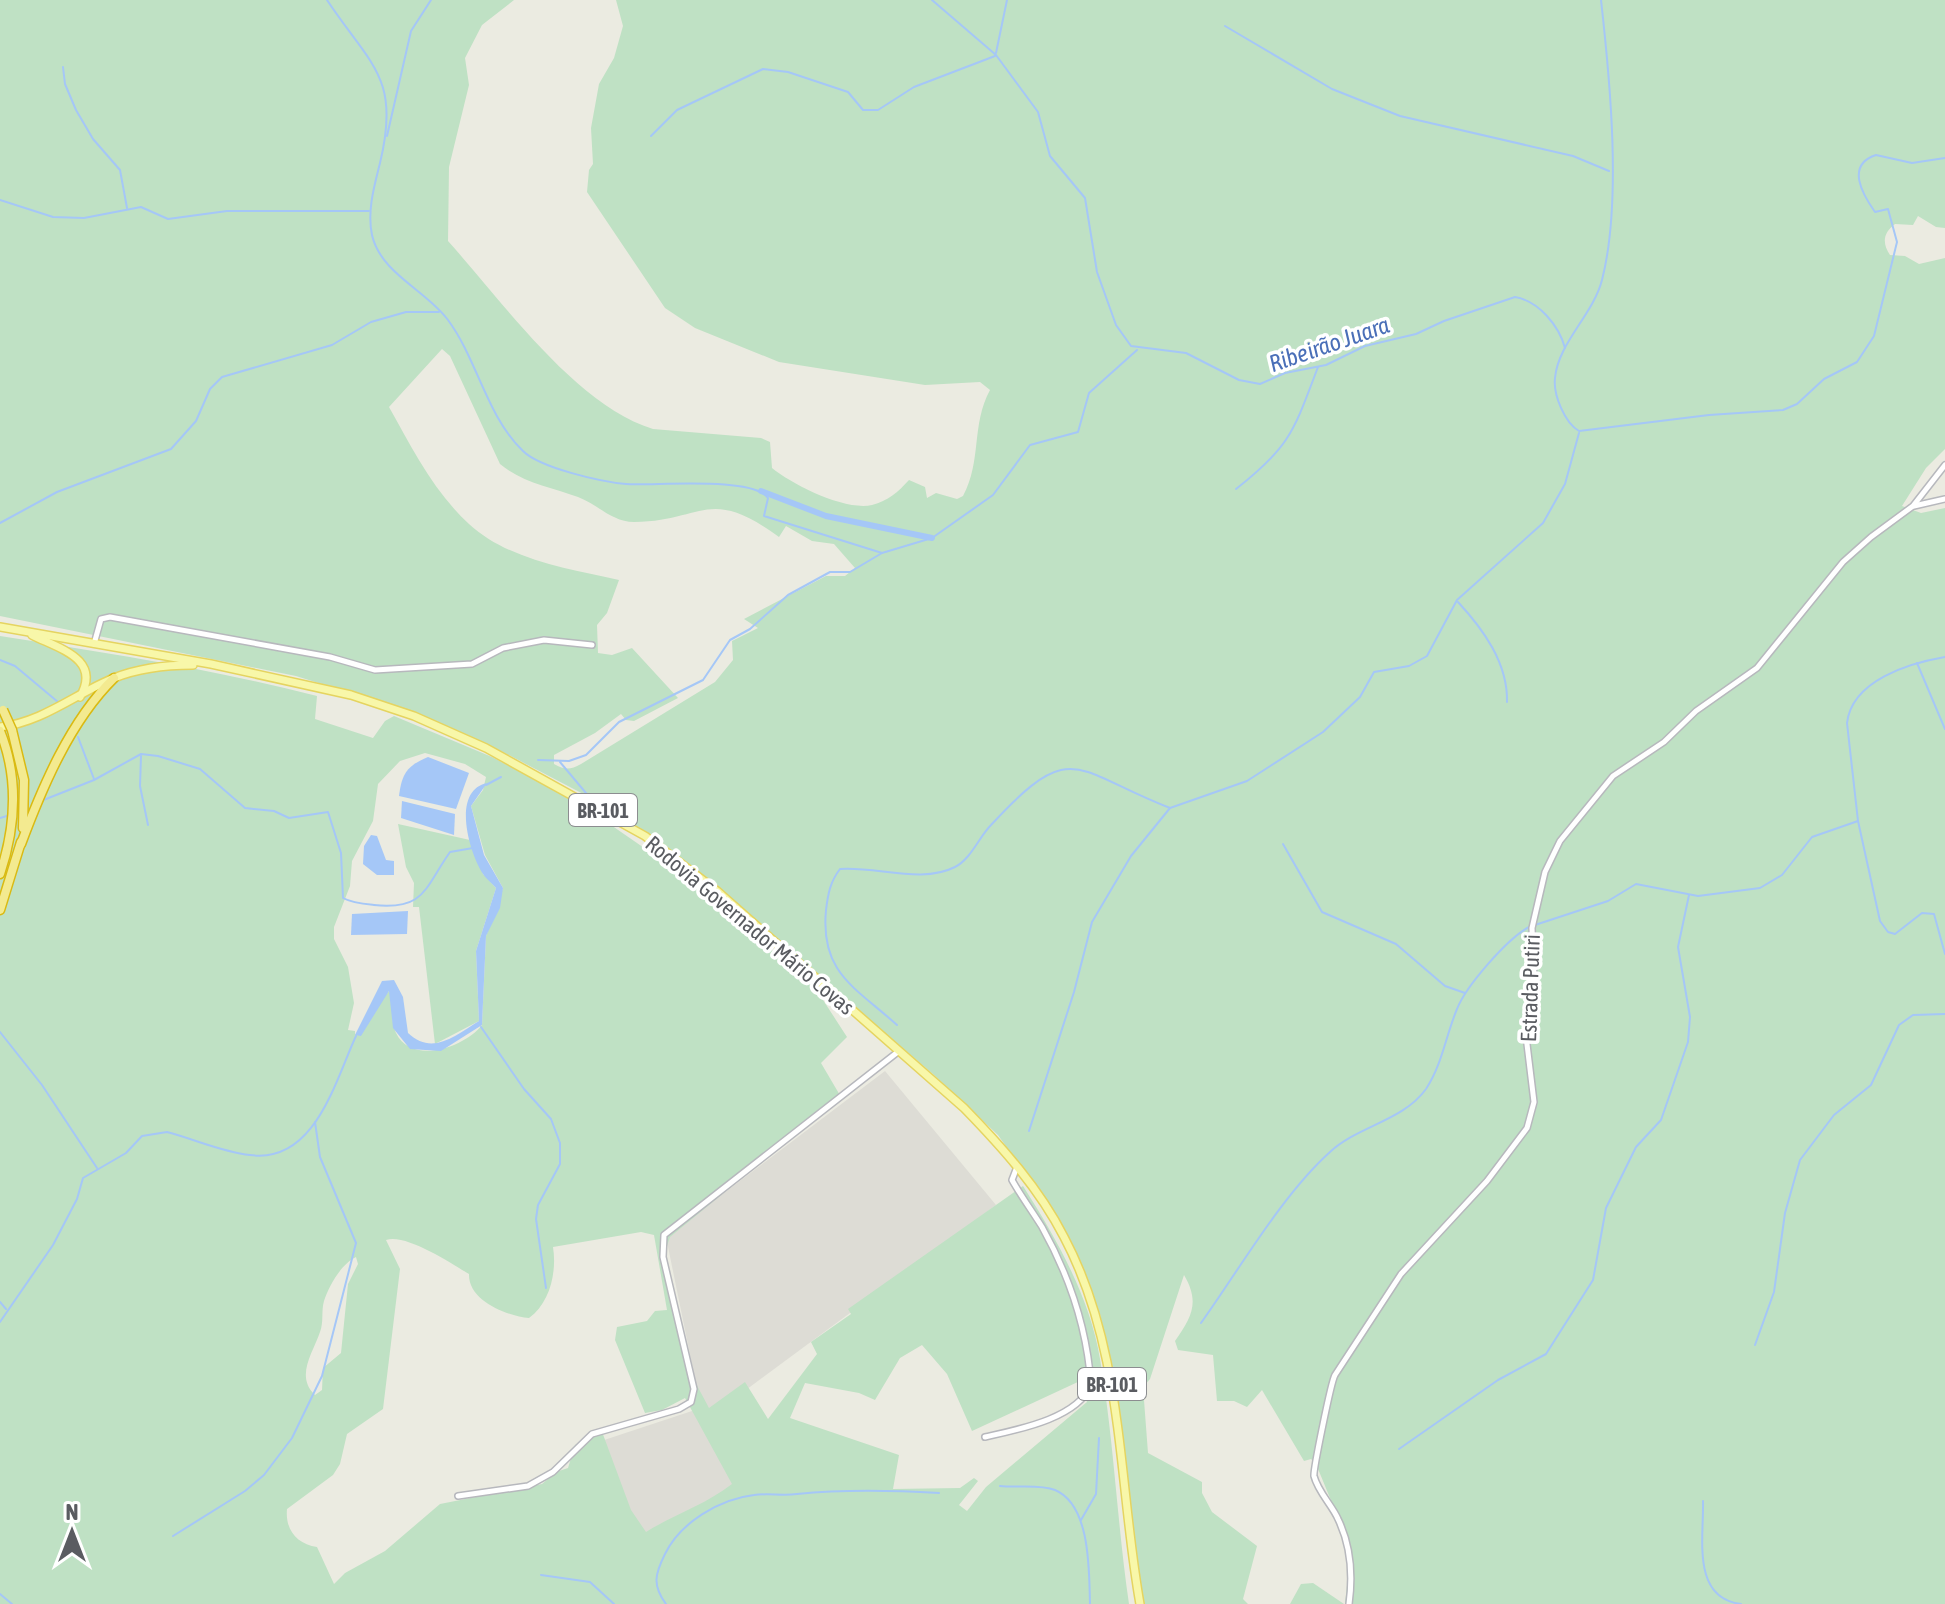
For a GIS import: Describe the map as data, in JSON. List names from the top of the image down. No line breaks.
{"streets":{"main road":["BR-101","Rodovia Governador Mário Covas"],"street":["Estrada Putiri"]},"crossings":[["BR-101","Rodovia Governador Mário Covas"]],"water":["Ribeirão Juara"],"north":"top"}
